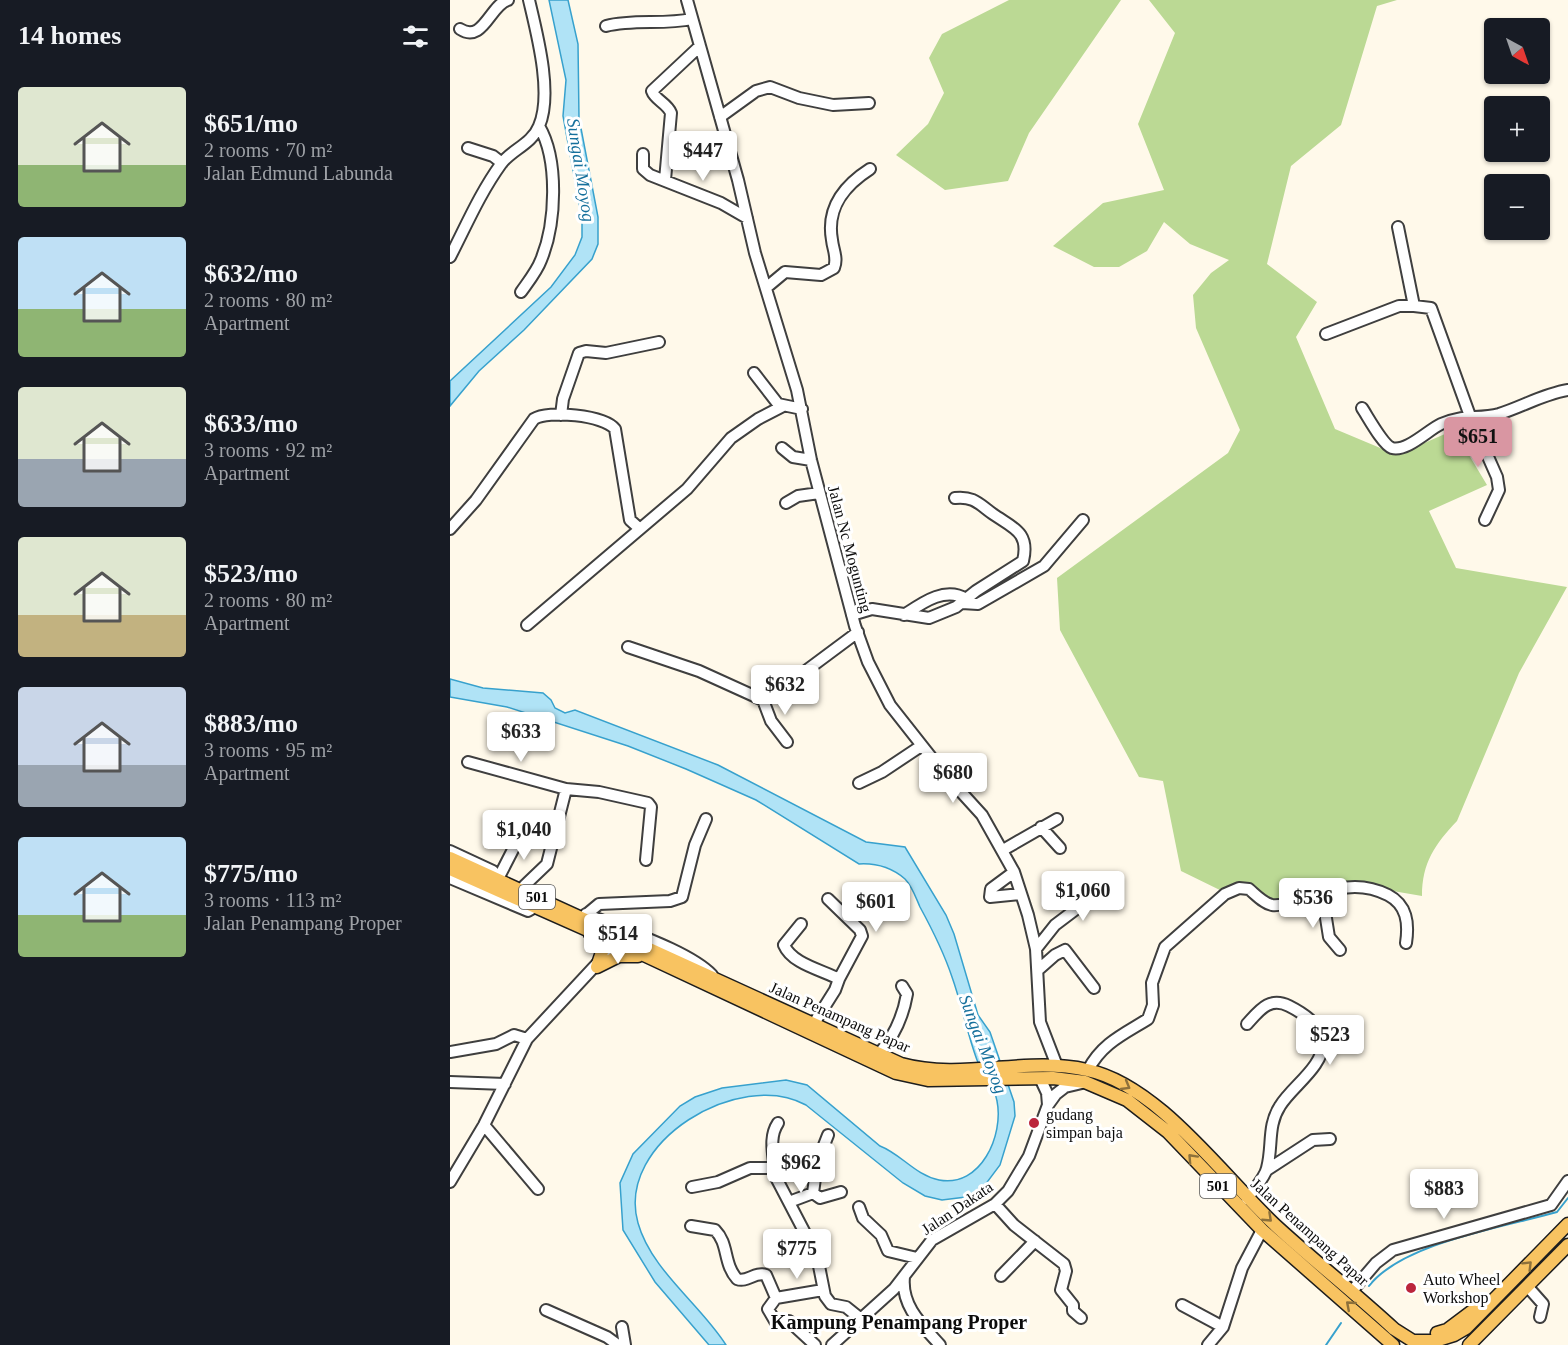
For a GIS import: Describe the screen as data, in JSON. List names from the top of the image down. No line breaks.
{"streets":{"main road":["501","Jalan Penampang Papar"],"street":["Jalan Nc Mogunting","Jalan Dakata"]},"crossings":[["Jalan Nc Mogunting","Jalan Penampang Papar"],["Jalan Penampang Papar","Jalan Dakata"]],"districts":["Kampung Penampang Proper"],"water":["Sungai Moyog"],"places":["gudang simpan baja","Auto Wheel Workshop"],"north":"bottom right","page":{"heading":"14 homes","map_buttons":["+","−"],"list":[{"name":"$651/mo","note":"2 rooms · 70 m² · Jalan Edmund Labunda"},{"name":"$632/mo","note":"2 rooms · 80 m² · Apartment"},{"name":"$633/mo","note":"3 rooms · 92 m² · Apartment"},{"name":"$523/mo","note":"2 rooms · 80 m² · Apartment"},{"name":"$883/mo","note":"3 rooms · 95 m² · Apartment"},{"name":"$775/mo","note":"3 rooms · 113 m² · Jalan Penampang Proper"}],"price":["$447","$651","$632","$633","$680","$1,040","$1,060","$536","$601","$514","$523","$962","$883","$775"]}}
